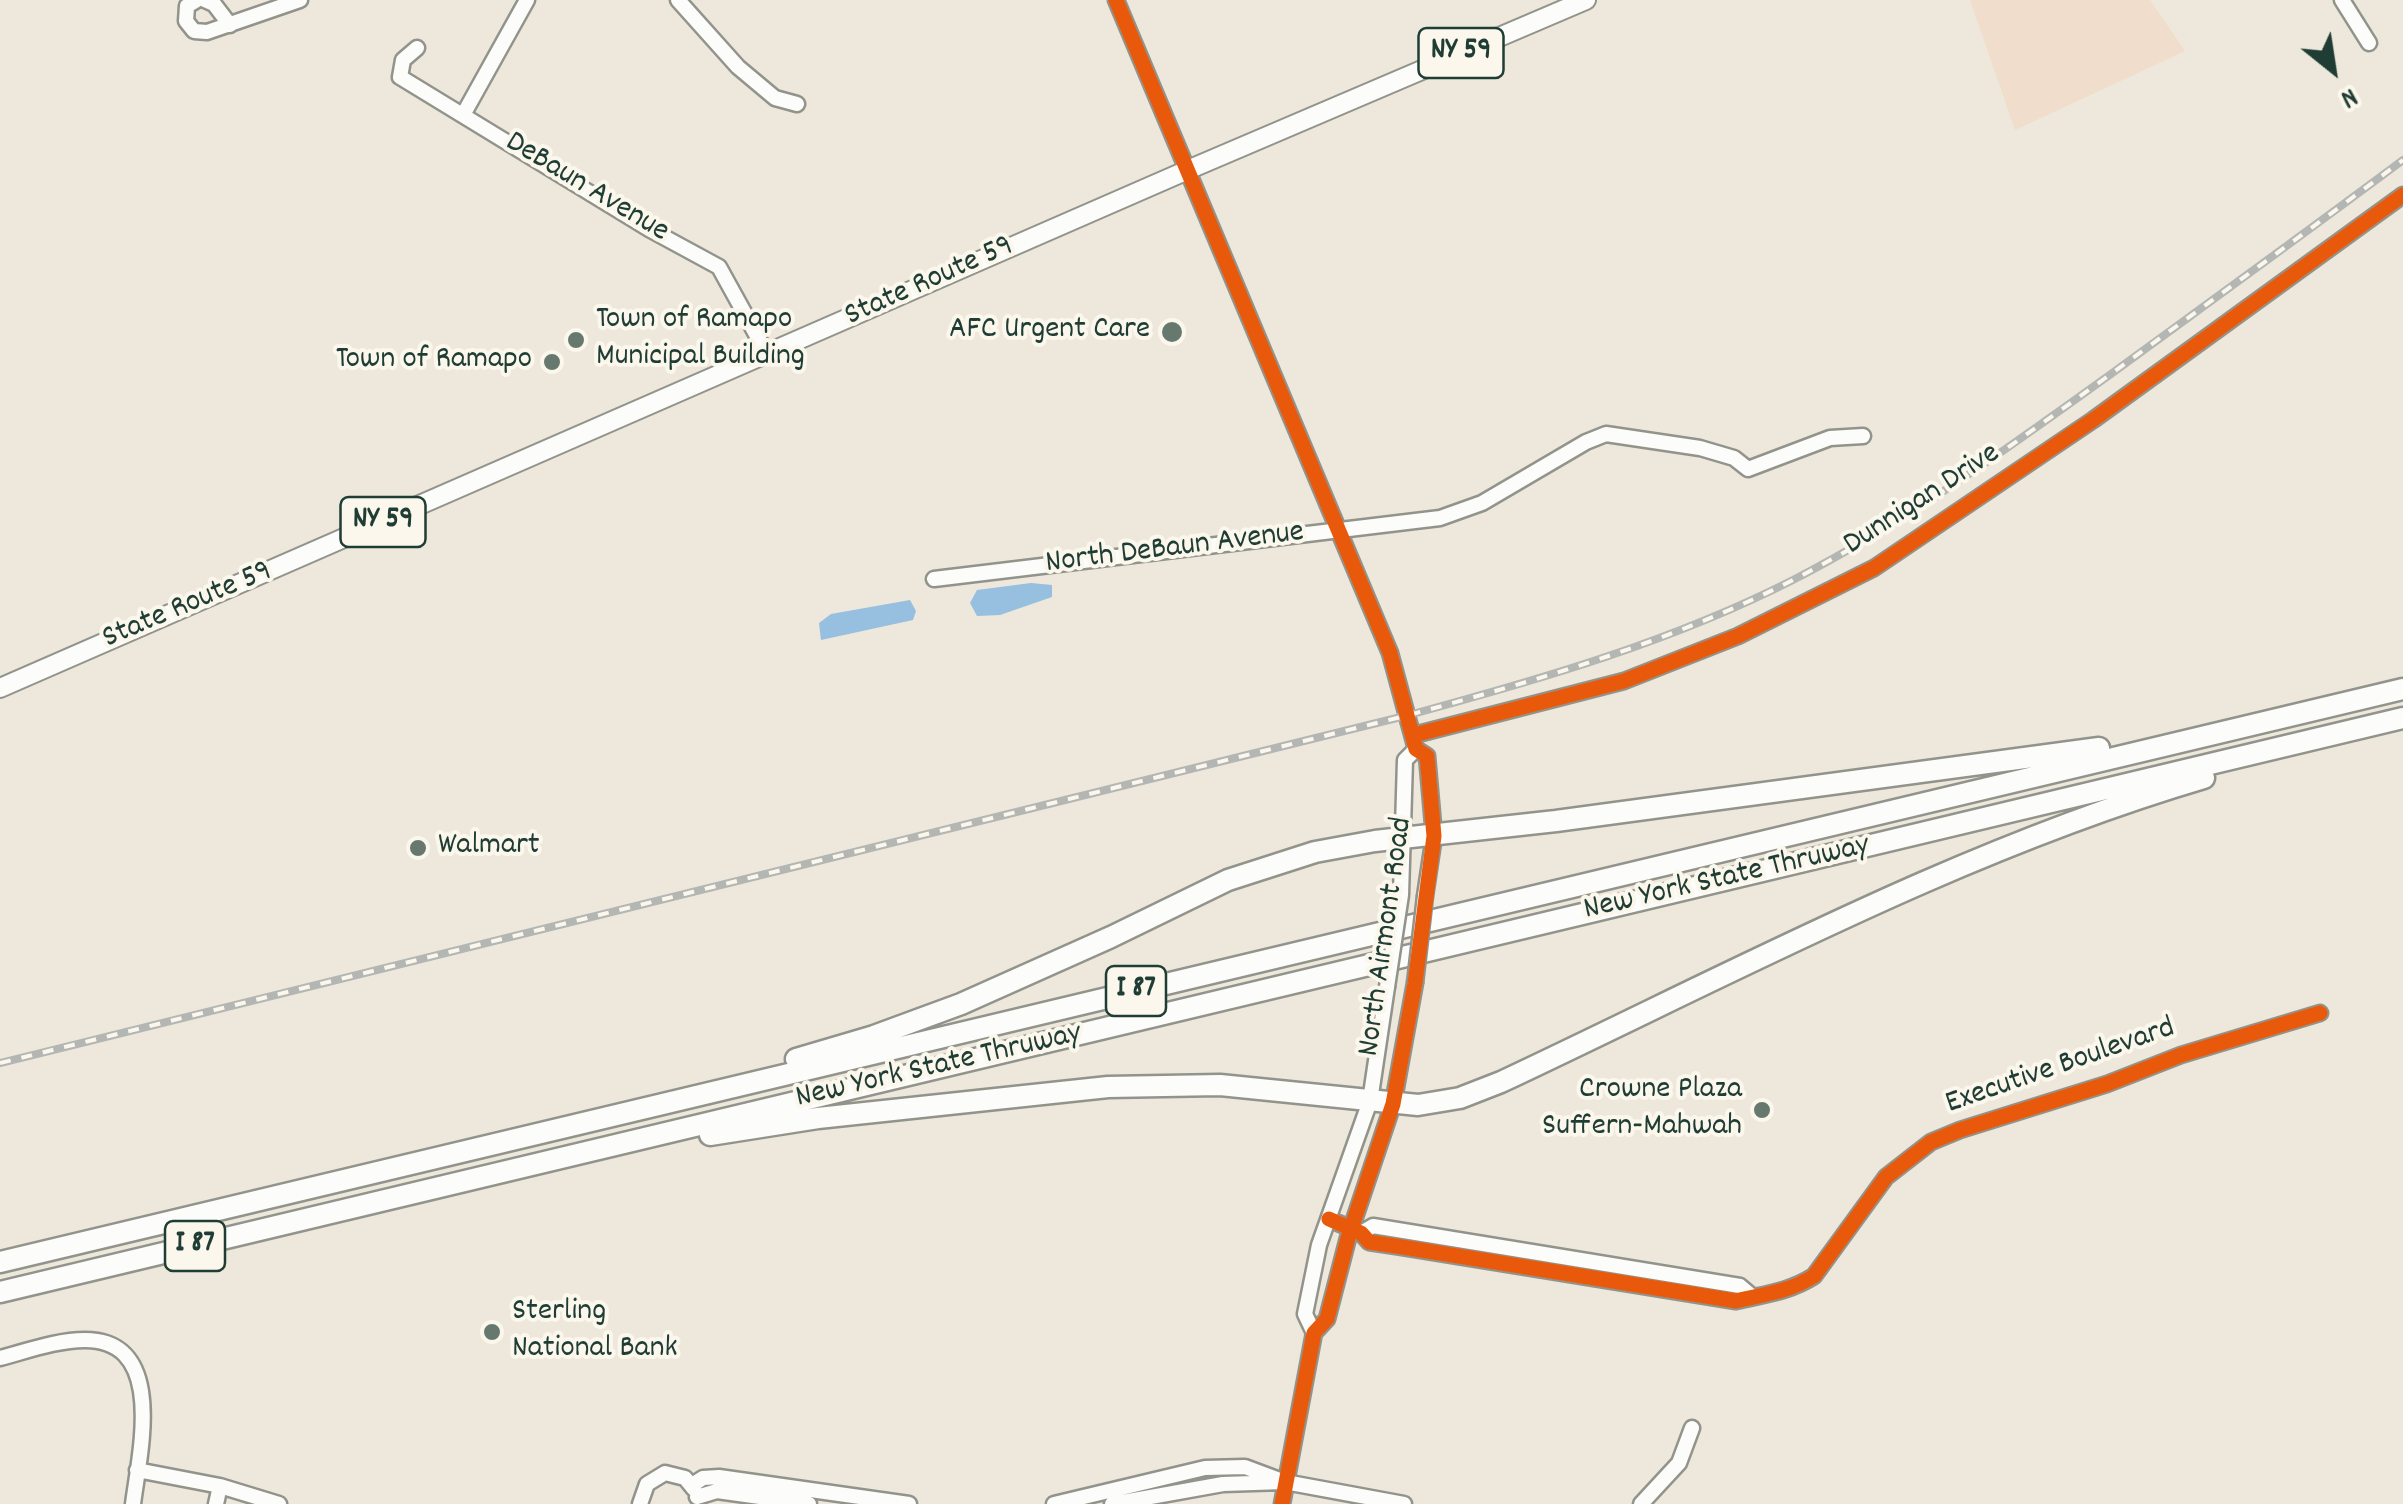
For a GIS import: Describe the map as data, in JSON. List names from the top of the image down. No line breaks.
{"streets":{"highway":["New York State Thruway","I 87"],"main road":["NY 59","State Route 59"],"street":["DeBaun Avenue","Dunnigan Drive","North DeBaun Avenue","North Airmont Road","Executive Boulevard"]},"crossings":[["DeBaun Avenue","State Route 59"],["State Route 59","North Airmont Road"],["Dunnigan Drive","North Airmont Road"],["North DeBaun Avenue","North Airmont Road"],["North Airmont Road","Executive Boulevard"]],"places":["AFC Urgent Care","Town of Ramapo Municipal Building","Town of Ramapo","Walmart","Crowne Plaza Suffern-Mahwah","Sterling National Bank"],"north":"bottom right"}
